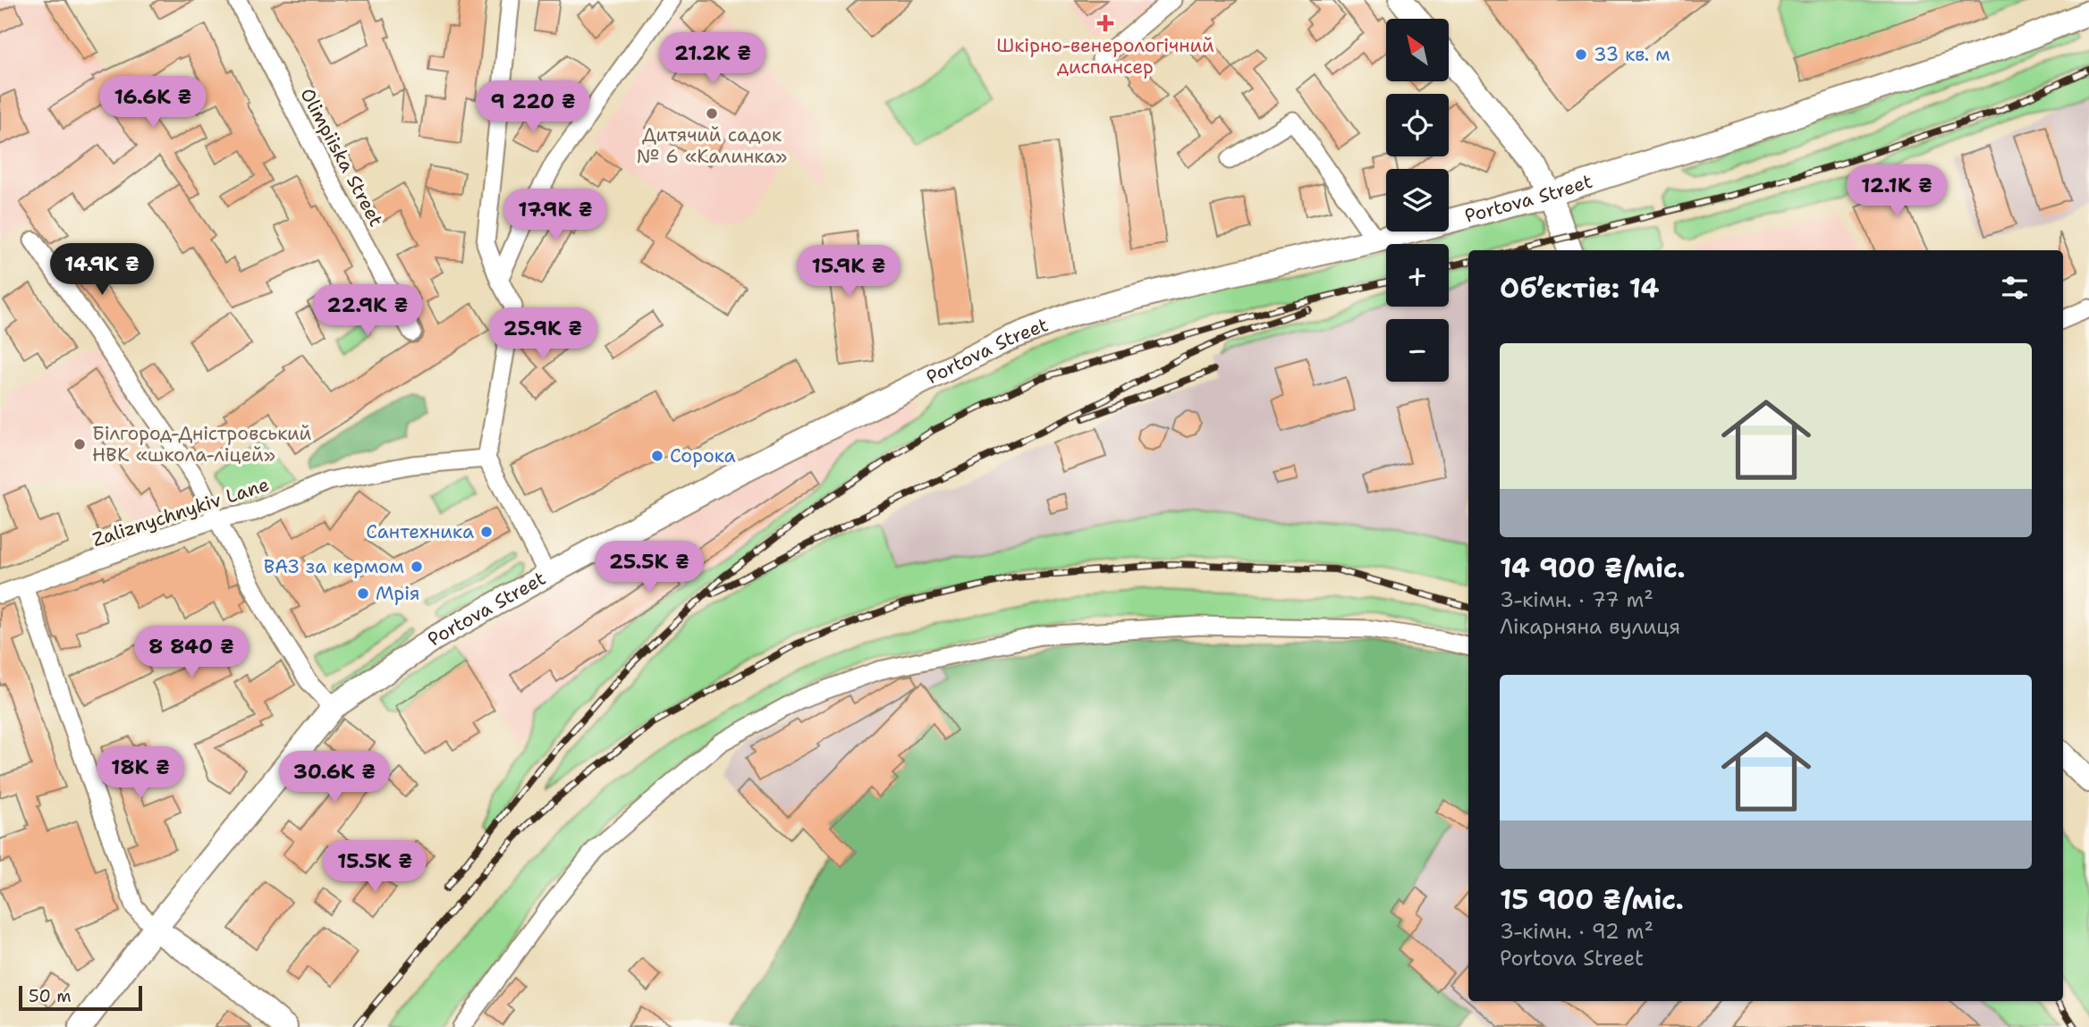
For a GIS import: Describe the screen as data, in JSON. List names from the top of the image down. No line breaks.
{"streets":{"main road":["Portova Street"],"street":["Olimpiiska Street","Zaliznychnykiv Lane"]},"places":{"health":["Шкірно-венерологічний диспансер"],"other":["33 кв. м","Дитячий садок № 6 «Калинка»","Білгород-Дністровський НВК «школа-ліцей»","Сорока","Сантехника","ВАЗ за кермом","Мрія"]},"scale_bar":"50 m","north":"top left","page":{"map_buttons":["+","−"],"price":["21.2K ₴","16.6K ₴","9 220 ₴","12.1K ₴","17.9K ₴","14.9K ₴","15.9K ₴","22.9K ₴","25.9K ₴","25.5K ₴","8 840 ₴","18K ₴","30.6K ₴","15.5K ₴"],"heading":"Об’єктів: 14","list":[{"name":"14 900 ₴/міс.","note":"3-кімн. · 77 m² · Лікарняна вулиця"},{"name":"15 900 ₴/міс.","note":"3-кімн. · 92 m² · Portova Street"}],"scale":"50 m"}}
